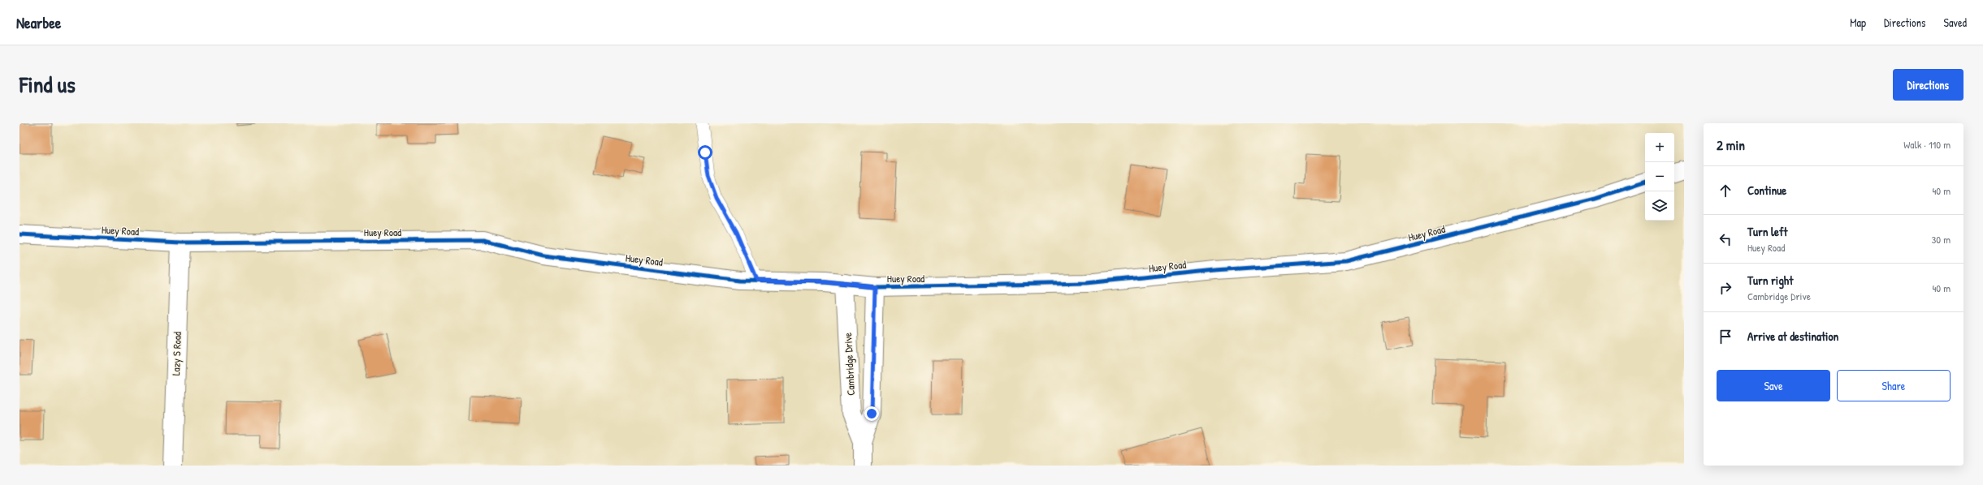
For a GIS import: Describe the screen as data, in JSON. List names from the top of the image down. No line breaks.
{"streets":{"street":["Huey Road","Lazy S Road","Cambridge Drive"]},"crossings":[["Huey Road","Lazy S Road"],["Huey Road","Cambridge Drive"]],"page":{"header":"Nearbee","nav":["Map","Directions","Saved"],"title":"Find us","buttons":["Directions",["Save","Share"]],"heading":["2 min","Walk · 110 m"],"map_buttons":["+","−"],"list":[["Continue","40 m"],["Turn left","Huey Road","30 m"],["Turn right","Cambridge Drive","40 m"],"Arrive at destination"]}}
